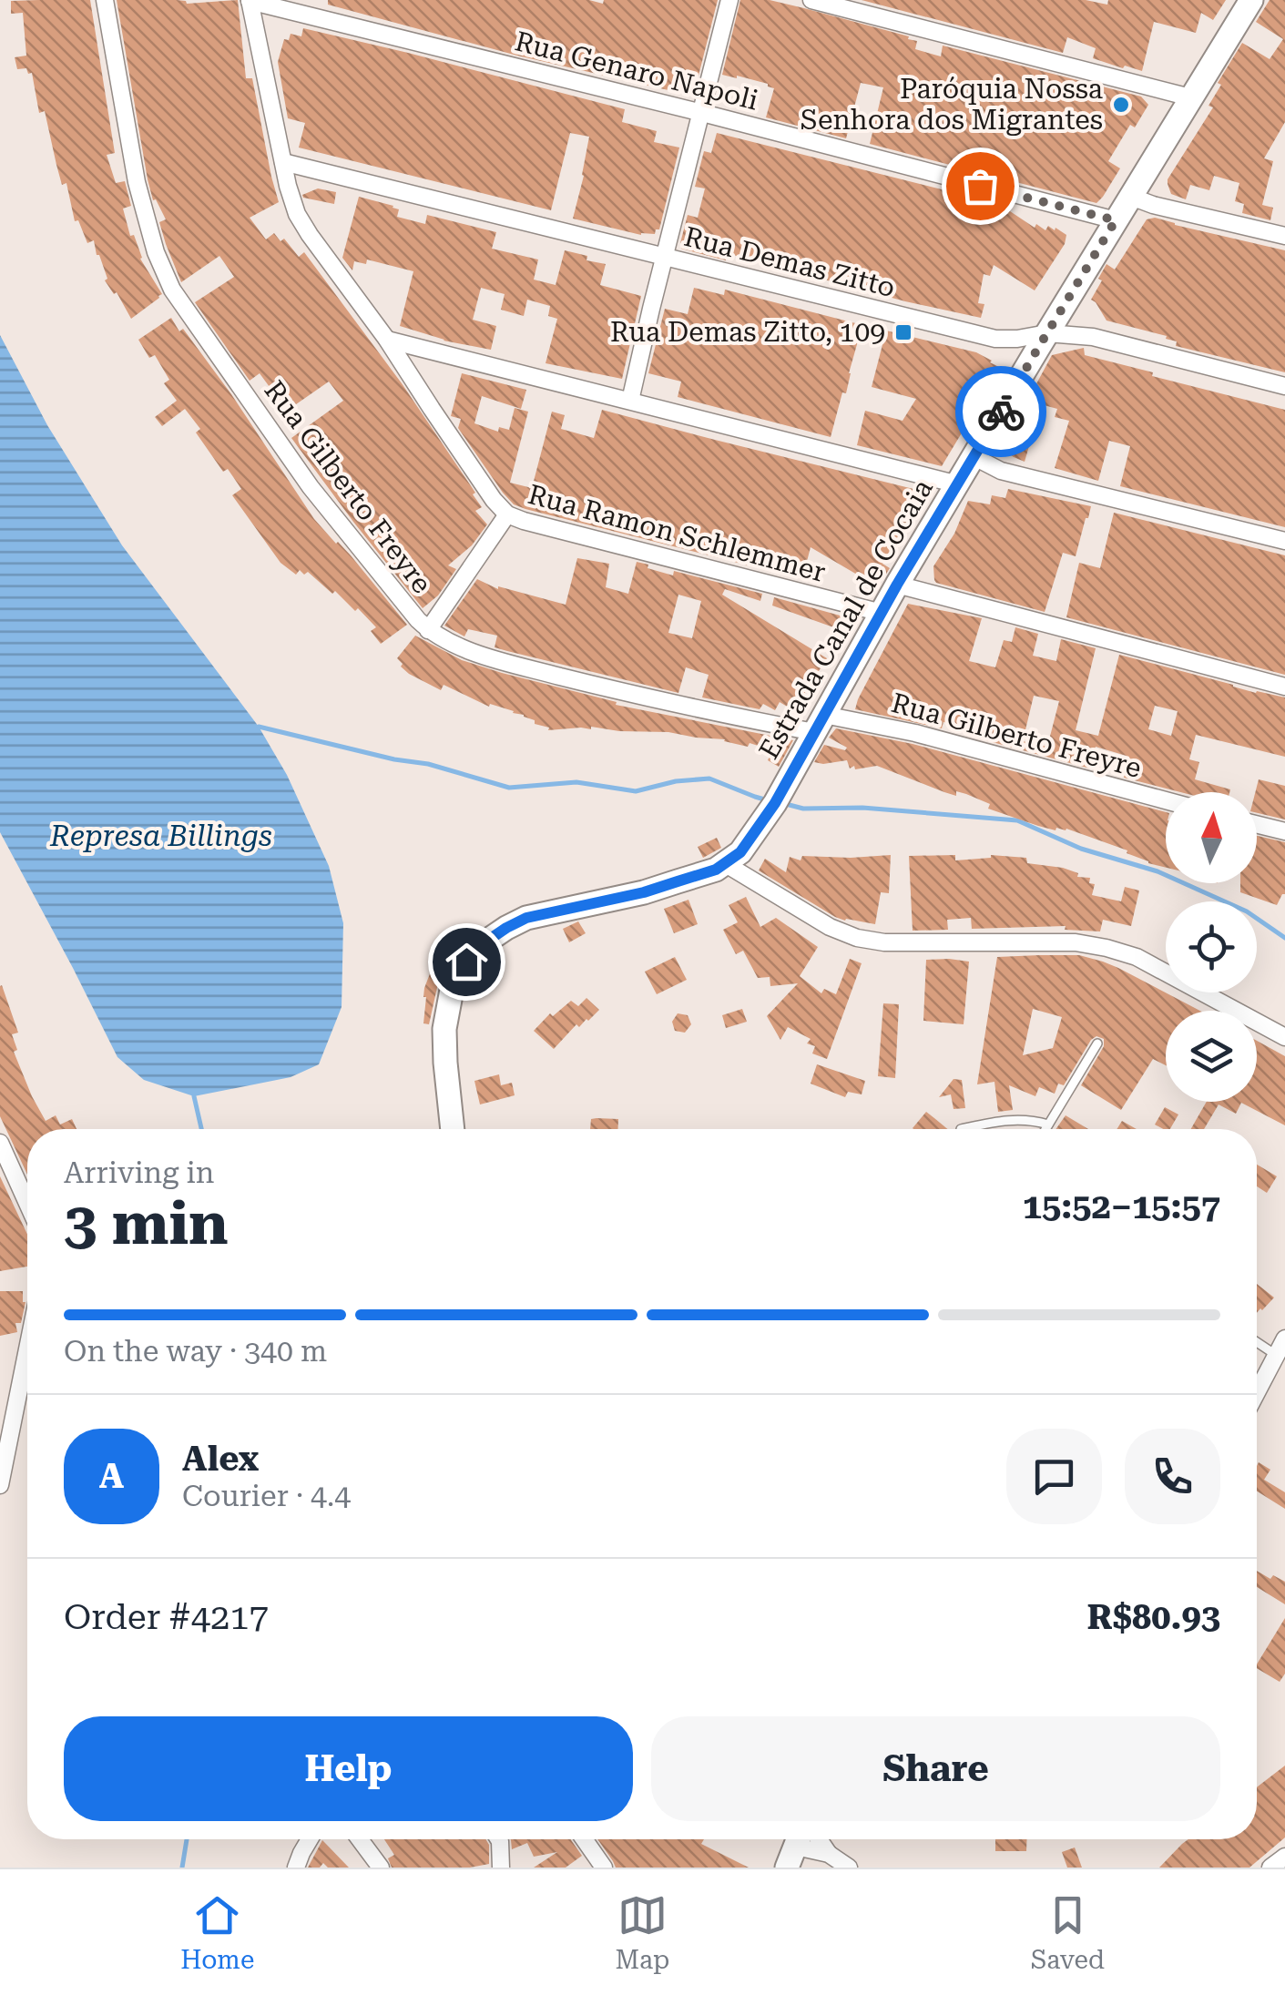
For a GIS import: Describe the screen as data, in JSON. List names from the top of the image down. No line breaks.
{"streets":{"main road":["Estrada Canal de Cocaia"],"street":["Rua Genaro Napoli","Rua Demas Zitto","Rua Gilberto Freyre","Rua Ramon Schlemmer"]},"crossings":[["Rua Genaro Napoli","Rua Ramon Schlemmer"],["Rua Genaro Napoli","Estrada Canal de Cocaia"],["Rua Demas Zitto","Rua Ramon Schlemmer"],["Rua Demas Zitto","Estrada Canal de Cocaia"],["Rua Gilberto Freyre","Estrada Canal de Cocaia"],["Rua Ramon Schlemmer","Estrada Canal de Cocaia"]],"water":["Represa Billings"],"places":{"other":["Paróquia Nossa Senhora dos Migrantes"],"transit":["Rua Demas Zitto, 109"]},"north":"top","page":{"heading":["3 min","Arriving in","15:52–15:57"],"panel":["Alex","Courier · 4.4","Order #4217","R$80.93"],"bar":"On the way · 340 m","round":"A","buttons":["Help","Share"],"tabs":["Home","Map","Saved"]}}
